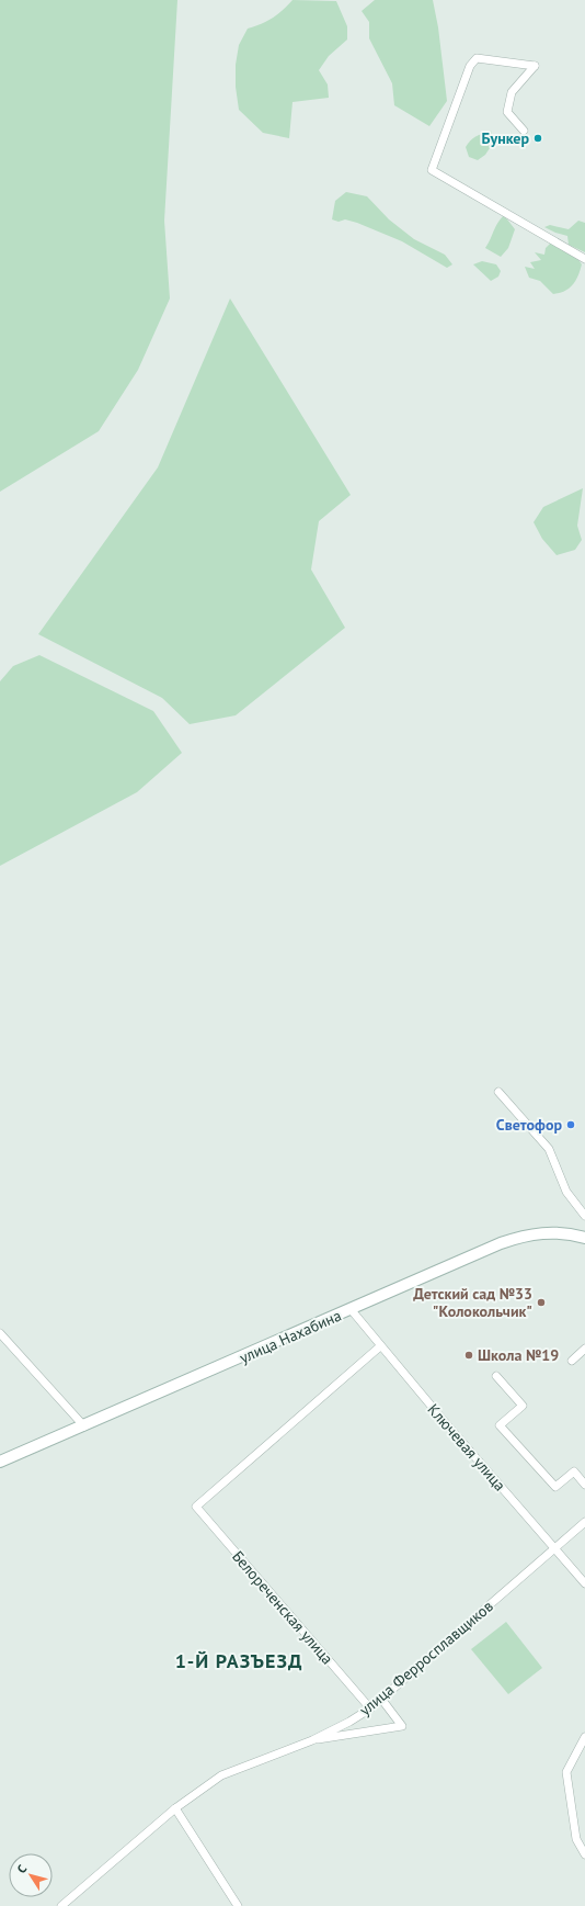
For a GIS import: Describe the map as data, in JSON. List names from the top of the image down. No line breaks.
{"streets":{"main road":["улица Нахабина"],"street":["Ключевая улица","Белореченская улица","улица Ферросплавщиков"]},"crossings":[["улица Нахабина","Ключевая улица"],["Ключевая улица","Белореченская улица"],["Ключевая улица","улица Ферросплавщиков"],["Белореченская улица","улица Ферросплавщиков"]],"districts":["1-Й РАЗЪЕЗД"],"places":["Бункер","Светофор","Детский сад №33 \"Колокольчик\"","Школа №19"],"north":"top left"}
